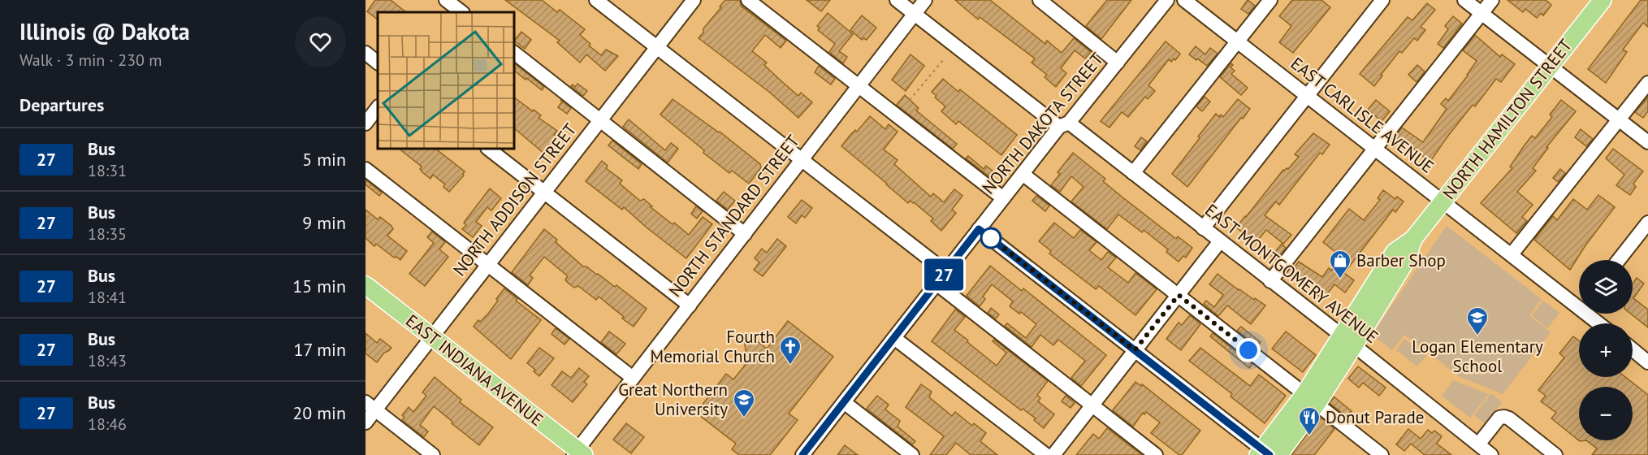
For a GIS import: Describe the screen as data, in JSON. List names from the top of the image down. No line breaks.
{"streets":{"main road":["NORTH HAMILTON STREET","EAST INDIANA AVENUE"],"street":["EAST CARLISLE AVENUE","NORTH DAKOTA STREET","NORTH ADDISON STREET","NORTH STANDARD STREET","EAST MONTGOMERY AVENUE"]},"crossings":[["EAST CARLISLE AVENUE","NORTH HAMILTON STREET"],["NORTH HAMILTON STREET","EAST MONTGOMERY AVENUE"],["NORTH DAKOTA STREET","EAST MONTGOMERY AVENUE"],["NORTH ADDISON STREET","EAST INDIANA AVENUE"],["NORTH STANDARD STREET","EAST MONTGOMERY AVENUE"],["NORTH STANDARD STREET","EAST INDIANA AVENUE"]],"places":{"shop":["Barber Shop"],"school or university":["Logan Elementary School","Great Northern University"],"church":["Fourth Memorial Church"],"restaurant":["Donut Parade"]},"lines":["bus line 27"],"page":{"heading":[["Illinois @ Dakota","Walk · 3 min · 230 m"],"Departures"],"on_map":"27","list":[{"mark":"27","name":"Bus","note":"18:31","value":"5 min"},{"mark":"27","name":"Bus","note":"18:35","value":"9 min"},{"mark":"27","name":"Bus","note":"18:41","value":"15 min"},{"mark":"27","name":"Bus","note":"18:43","value":"17 min"},{"mark":"27","name":"Bus","note":"18:46","value":"20 min"}],"map_buttons":["+","−"]}}
